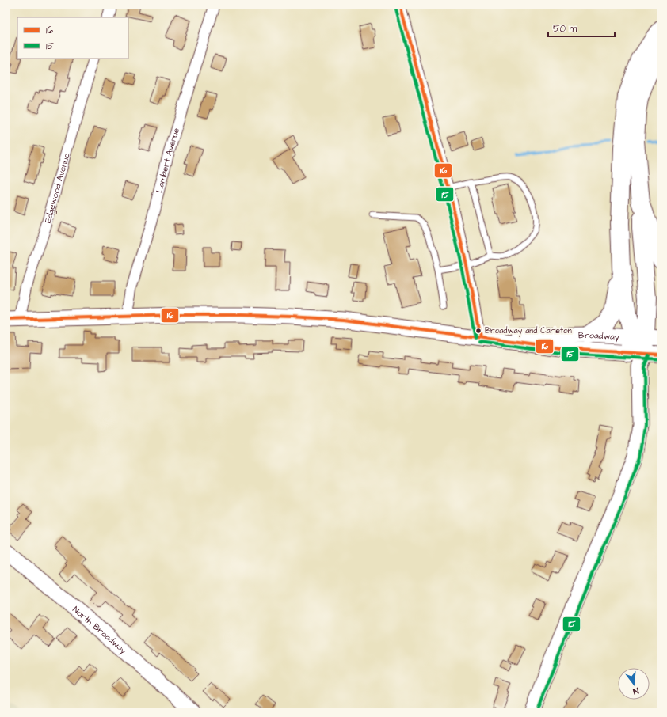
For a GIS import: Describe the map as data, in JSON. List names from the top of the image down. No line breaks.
{"streets":{"main road":["Broadway","North Broadway"],"street":["Lambert Avenue","Edgewood Avenue"]},"crossings":[["Lambert Avenue","Broadway"],["Edgewood Avenue","Broadway"]],"places":["Broadway and Carleton"],"lines":["transit line 16","transit line 15"],"legend":["16","15"],"scale_bar":"50 m","north":"bottom"}
